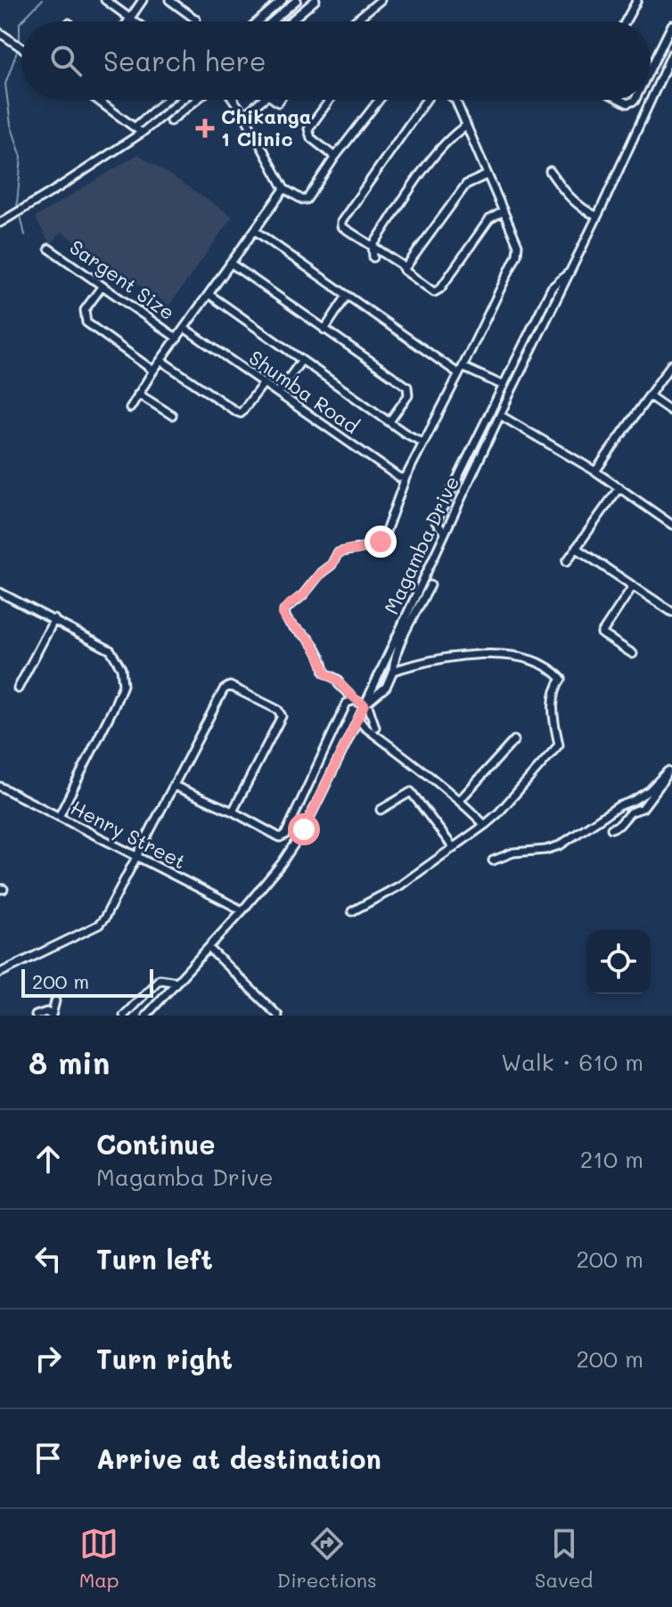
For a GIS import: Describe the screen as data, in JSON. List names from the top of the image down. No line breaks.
{"streets":{"street":["Sargent Size","Shumba Road","Magamba Drive","Henry Street"]},"crossings":[["Magamba Drive","Henry Street"]],"places":{"health":["Chikanga 1 Clinic"]},"scale_bar":"200 m","page":{"search":"Search here","scale":"200 m","heading":["8 min","Walk · 610 m"],"list":[["Continue","Magamba Drive","210 m"],["Turn left","200 m"],["Turn right","200 m"],"Arrive at destination"],"nav":["Map","Directions","Saved"]}}
